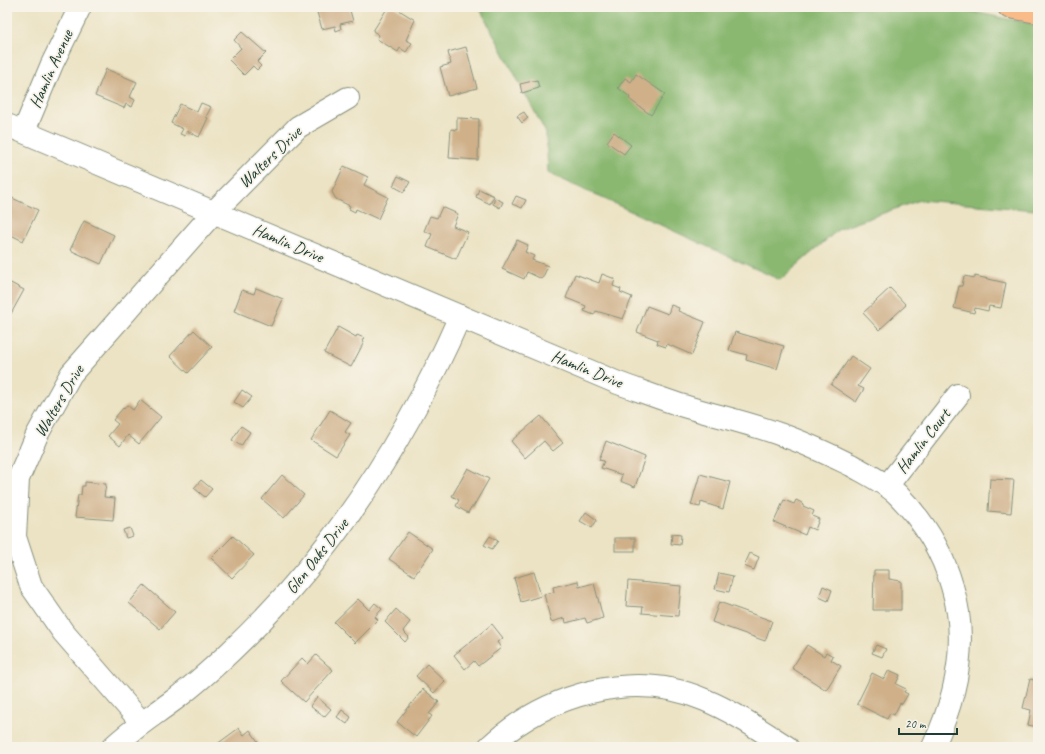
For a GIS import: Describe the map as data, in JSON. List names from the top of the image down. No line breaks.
{"streets":{"street":["Hamlin Avenue","Walters Drive","Hamlin Drive","Hamlin Court","Glen Oaks Drive"]},"crossings":[["Hamlin Avenue","Hamlin Drive"],["Walters Drive","Hamlin Drive"],["Walters Drive","Glen Oaks Drive"],["Hamlin Drive","Hamlin Court"],["Hamlin Drive","Glen Oaks Drive"]],"scale_bar":"20 m"}
